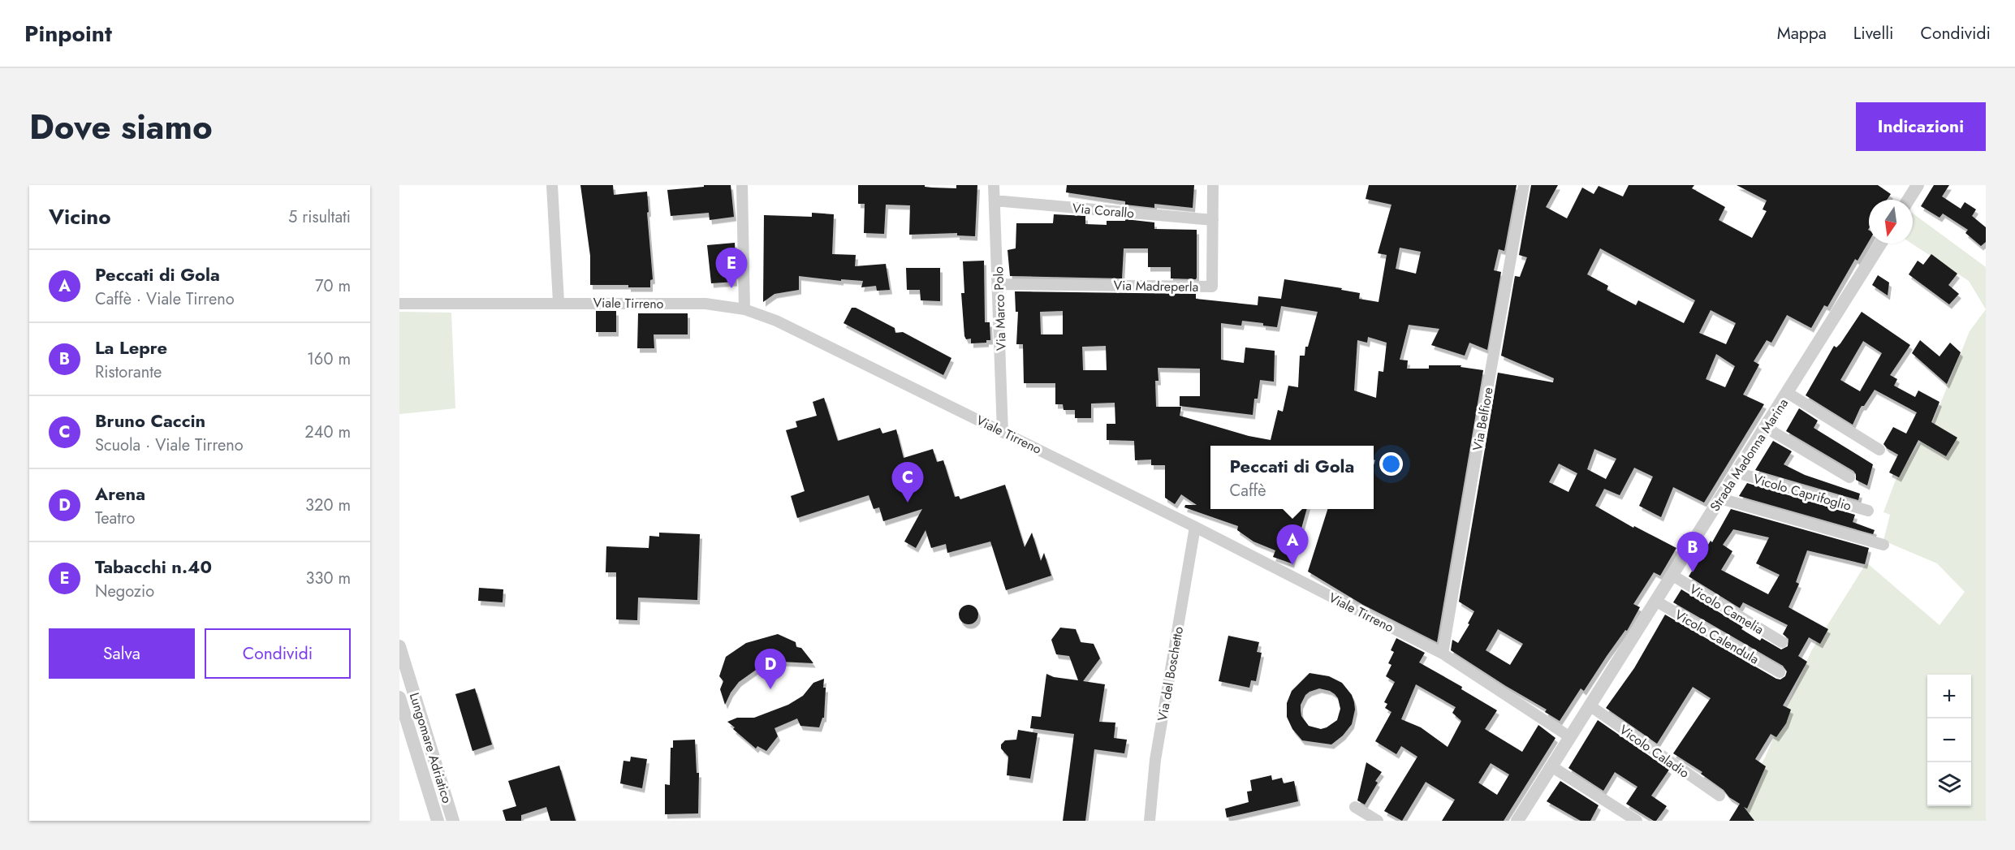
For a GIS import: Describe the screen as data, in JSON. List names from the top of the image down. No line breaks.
{"streets":{"street":["Via Corallo","Via Madreperla","Viale Tirreno","Via Marco Polo","Via Belfiore","Strada Madonna Marina","Vicolo Caprifoglio","Vicolo Camelia","Vicolo Calendula","Via del Boschetto","Lungomare Adriatico","Vicolo Caladio"]},"crossings":[["Via Corallo","Via Madreperla"],["Via Corallo","Via Marco Polo"],["Via Madreperla","Via Marco Polo"],["Viale Tirreno","Via Marco Polo"],["Viale Tirreno","Via Belfiore"],["Viale Tirreno","Strada Madonna Marina"],["Viale Tirreno","Via del Boschetto"],["Strada Madonna Marina","Vicolo Caprifoglio"],["Strada Madonna Marina","Vicolo Camelia"],["Strada Madonna Marina","Vicolo Calendula"],["Strada Madonna Marina","Vicolo Caladio"]],"north":"bottom","page":{"header":"Pinpoint","nav":["Mappa","Livelli","Condividi"],"title":"Dove siamo","buttons":["Indicazioni",["Salva","Condividi"]],"heading":["Vicino","5 risultati"],"pins":["E","C","A","B","D"],"list":[{"mark":"A","name":"Peccati di Gola","note":"Caffè · Viale Tirreno","value":"70 m"},{"mark":"B","name":"La Lepre","note":"Ristorante","value":"160 m"},{"mark":"C","name":"Bruno Caccin","note":"Scuola · Viale Tirreno","value":"240 m"},{"mark":"D","name":"Arena","note":"Teatro","value":"320 m"},{"mark":"E","name":"Tabacchi n.40","note":"Negozio","value":"330 m"}],"popup":["Peccati di Gola","Caffè"],"map_buttons":["+","−"]}}
